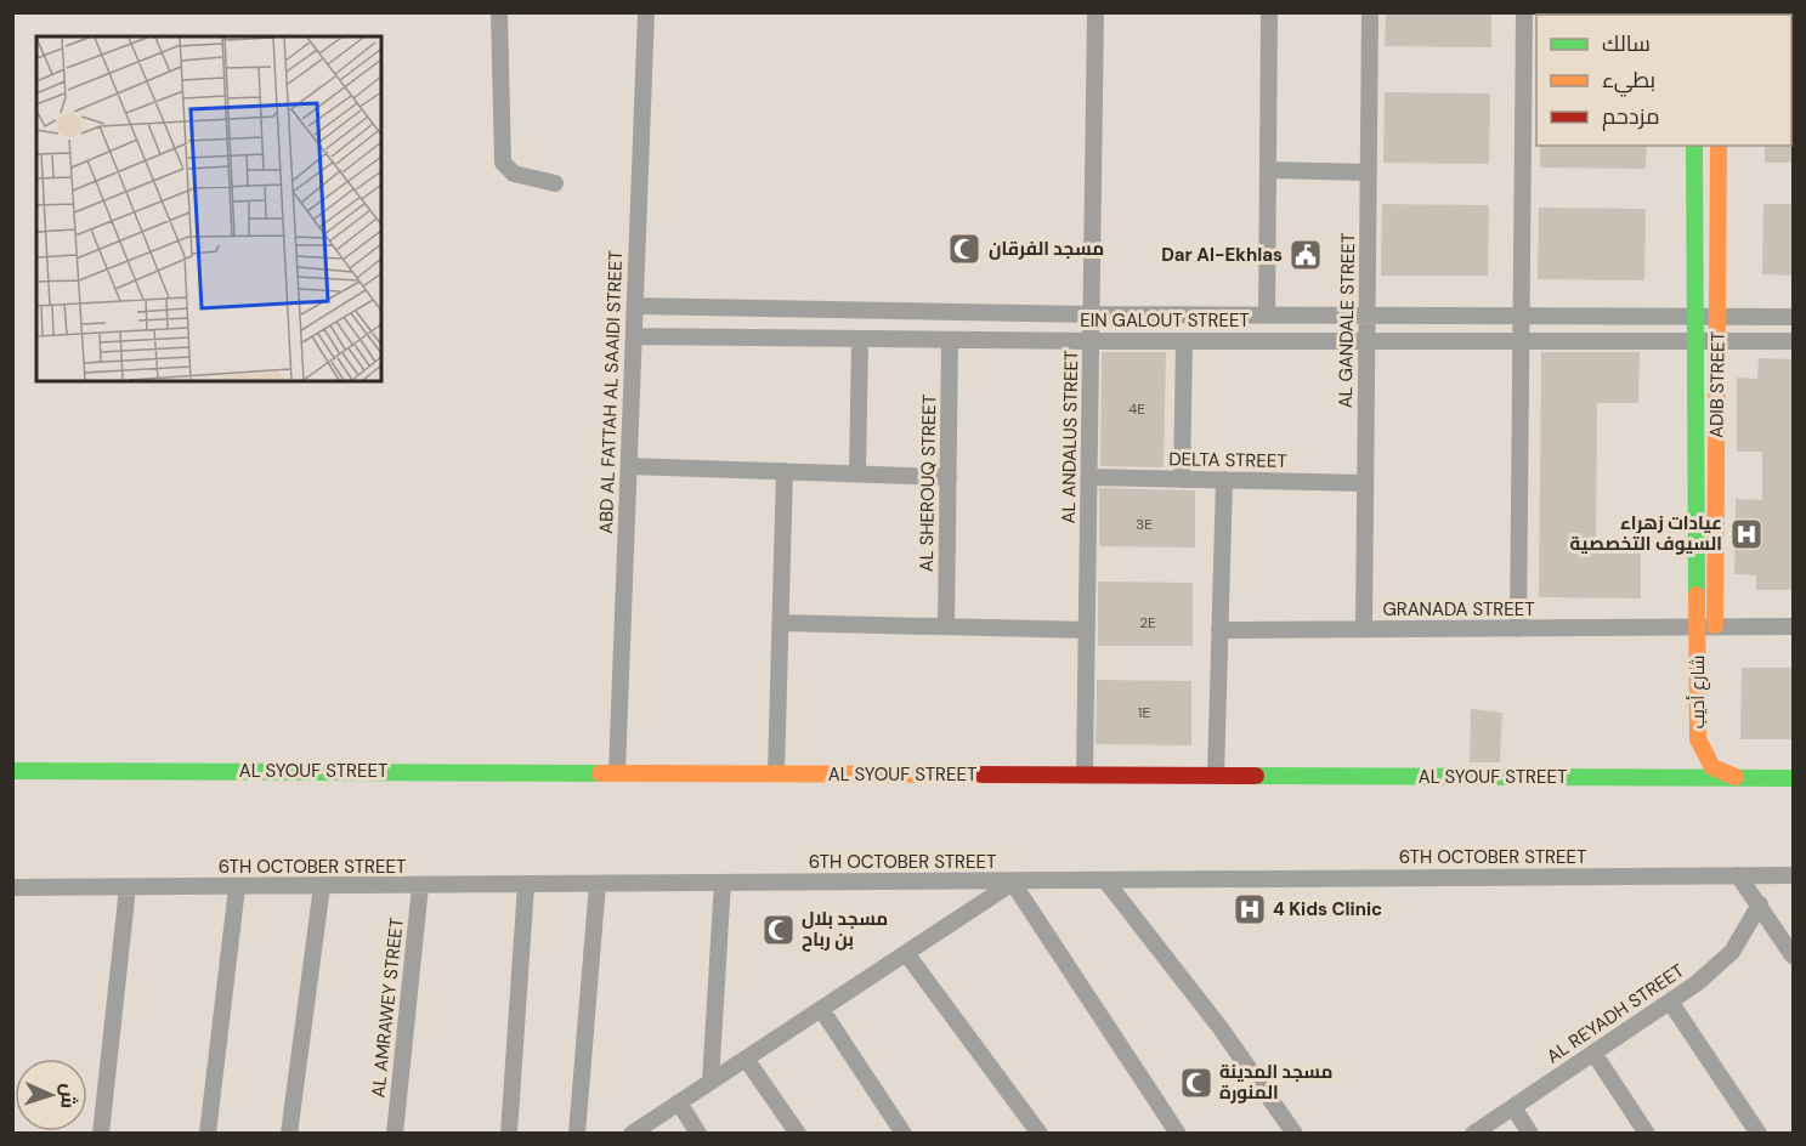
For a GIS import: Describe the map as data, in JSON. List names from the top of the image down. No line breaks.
{"streets":{"main road":["ADIB STREET","شارع أديب","AL SYOUF STREET"],"street":["EIN GALOUT STREET","AL GANDALE STREET","ABD AL FATTAH AL SAAIDI STREET","AL ANDALUS STREET","DELTA STREET","AL SHEROUQ STREET","GRANADA STREET","6TH OCTOBER STREET","AL AMRAWEY STREET","AL REYADH STREET"]},"crossings":[["EIN GALOUT STREET","AL GANDALE STREET"],["EIN GALOUT STREET","ADIB STREET"],["EIN GALOUT STREET","ABD AL FATTAH AL SAAIDI STREET"],["EIN GALOUT STREET","AL ANDALUS STREET"],["EIN GALOUT STREET","AL SHEROUQ STREET"],["AL GANDALE STREET","DELTA STREET"],["AL GANDALE STREET","GRANADA STREET"],["ADIB STREET","GRANADA STREET"],["ADIB STREET","شارع أديب"],["ABD AL FATTAH AL SAAIDI STREET","AL SYOUF STREET"],["AL ANDALUS STREET","DELTA STREET"],["AL ANDALUS STREET","AL SYOUF STREET"],["GRANADA STREET","شارع أديب"],["شارع أديب","AL SYOUF STREET"],["6TH OCTOBER STREET","AL AMRAWEY STREET"]],"places":{"mosque":["مسجد الفرقان","مسجد بلال بن رباح","مسجد المدينة المنورة"],"public building":["Dar Al-Ekhlas"],"hospital":["عيادات زهراء السيوف التخصصية","4 Kids Clinic"]},"house_numbers":["4E","3E","2E","1E"],"legend":["سالك","بطيء","مزدحم"],"north":"right"}
